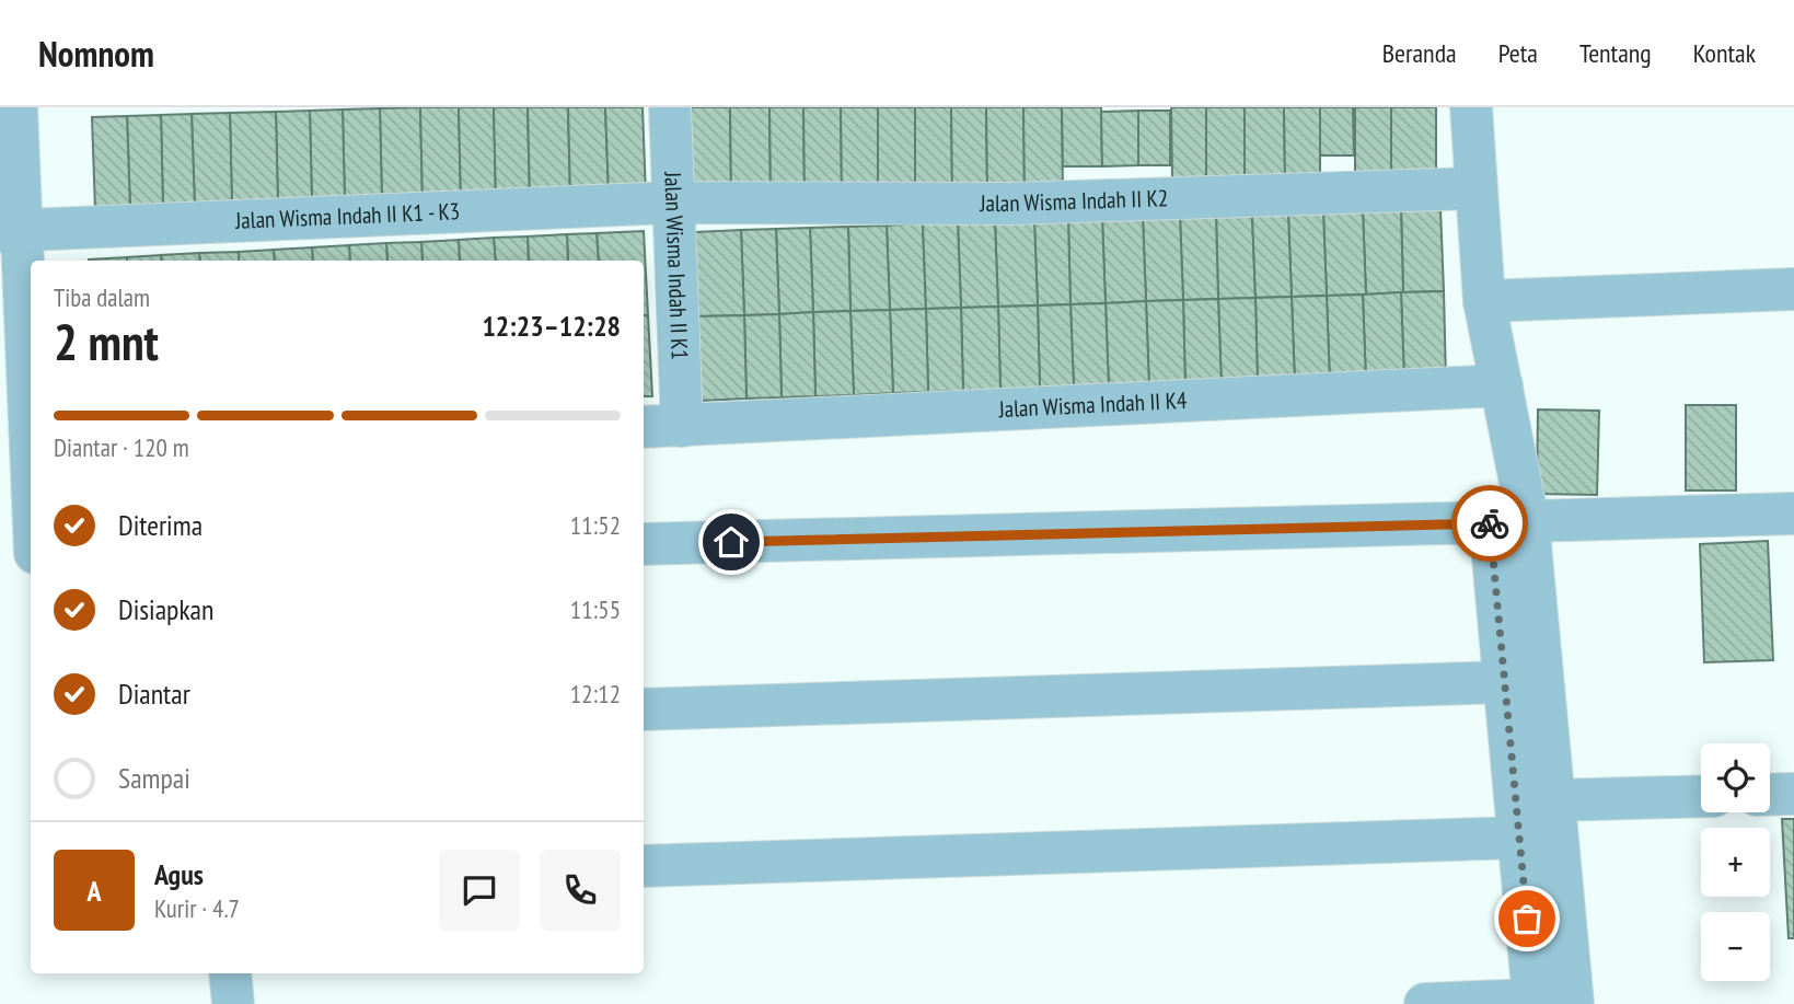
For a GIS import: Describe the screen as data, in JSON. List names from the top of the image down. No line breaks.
{"streets":{"street":["Jalan Wisma Indah II K2","Jalan Wisma Indah II K1 - K3","Jalan Wisma Indah II K1","Jalan Wisma Indah II K4"]},"crossings":[["Jalan Wisma Indah II K2","Jalan Wisma Indah II K1 - K3"],["Jalan Wisma Indah II K2","Jalan Wisma Indah II K1"],["Jalan Wisma Indah II K1 - K3","Jalan Wisma Indah II K1"],["Jalan Wisma Indah II K1","Jalan Wisma Indah II K4"]],"page":{"header":"Nomnom","nav":["Beranda","Peta","Tentang","Kontak"],"heading":["2 mnt","Tiba dalam","12:23–12:28"],"panel":["Agus","Kurir · 4.7"],"bar":"Diantar · 120 m","list":[["Diterima","11:52"],["Disiapkan","11:55"],["Diantar","12:12"],"Sampai"],"map_buttons":["+","−"],"round":"A"}}
